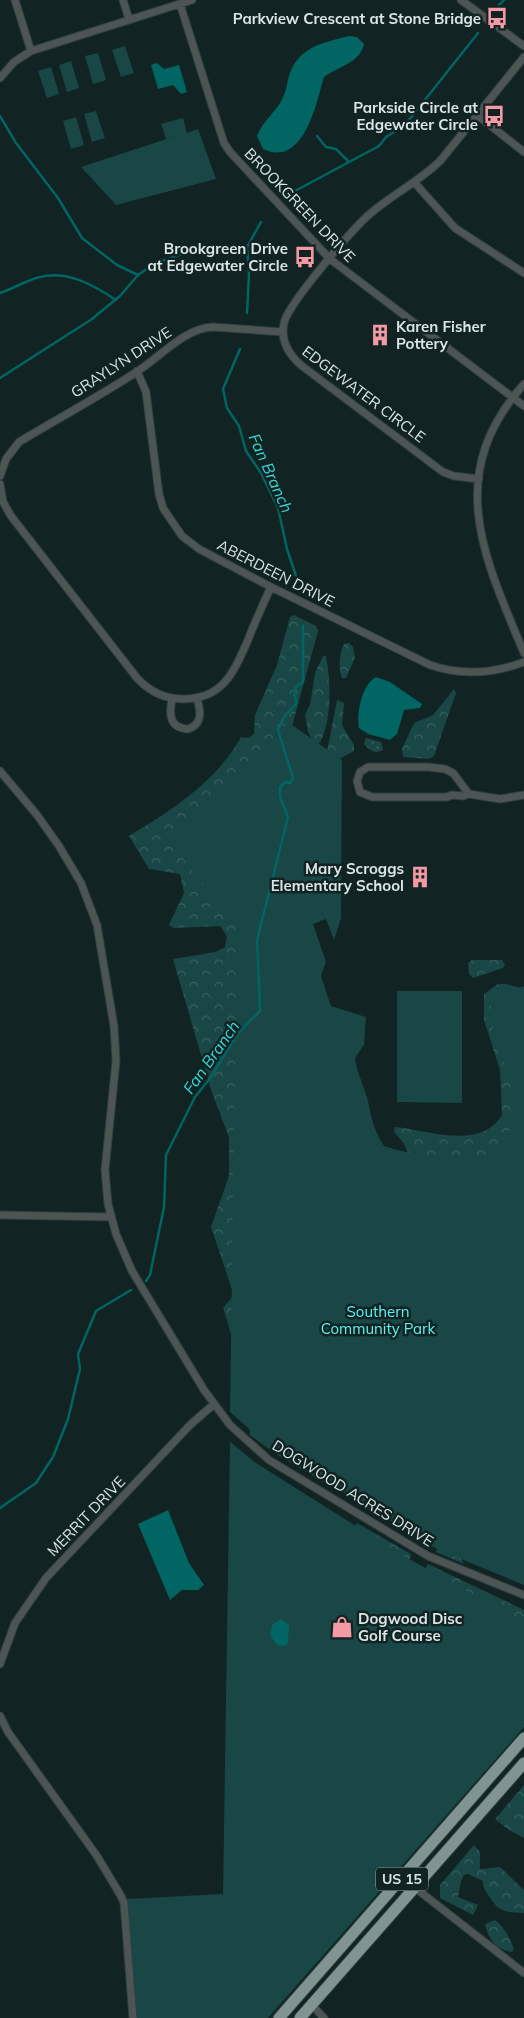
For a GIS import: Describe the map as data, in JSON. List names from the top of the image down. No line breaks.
{"streets":{"highway":["US 15"],"street":["BROOKGREEN DRIVE","GRAYLYN DRIVE","EDGEWATER CIRCLE","ABERDEEN DRIVE","DOGWOOD ACRES DRIVE","MERRIT DRIVE"]},"crossings":[["GRAYLYN DRIVE","EDGEWATER CIRCLE"],["GRAYLYN DRIVE","ABERDEEN DRIVE"],["DOGWOOD ACRES DRIVE","MERRIT DRIVE"]],"water":["Fan Branch"],"parks":["Southern Community Park"],"places":{"bus stop":["Parkview Crescent at Stone Bridge","Parkside Circle at Edgewater Circle","Brookgreen Drive at Edgewater Circle"],"building":["Karen Fisher Pottery","Mary Scroggs Elementary School"],"shop":["Dogwood Disc Golf Course"]}}
